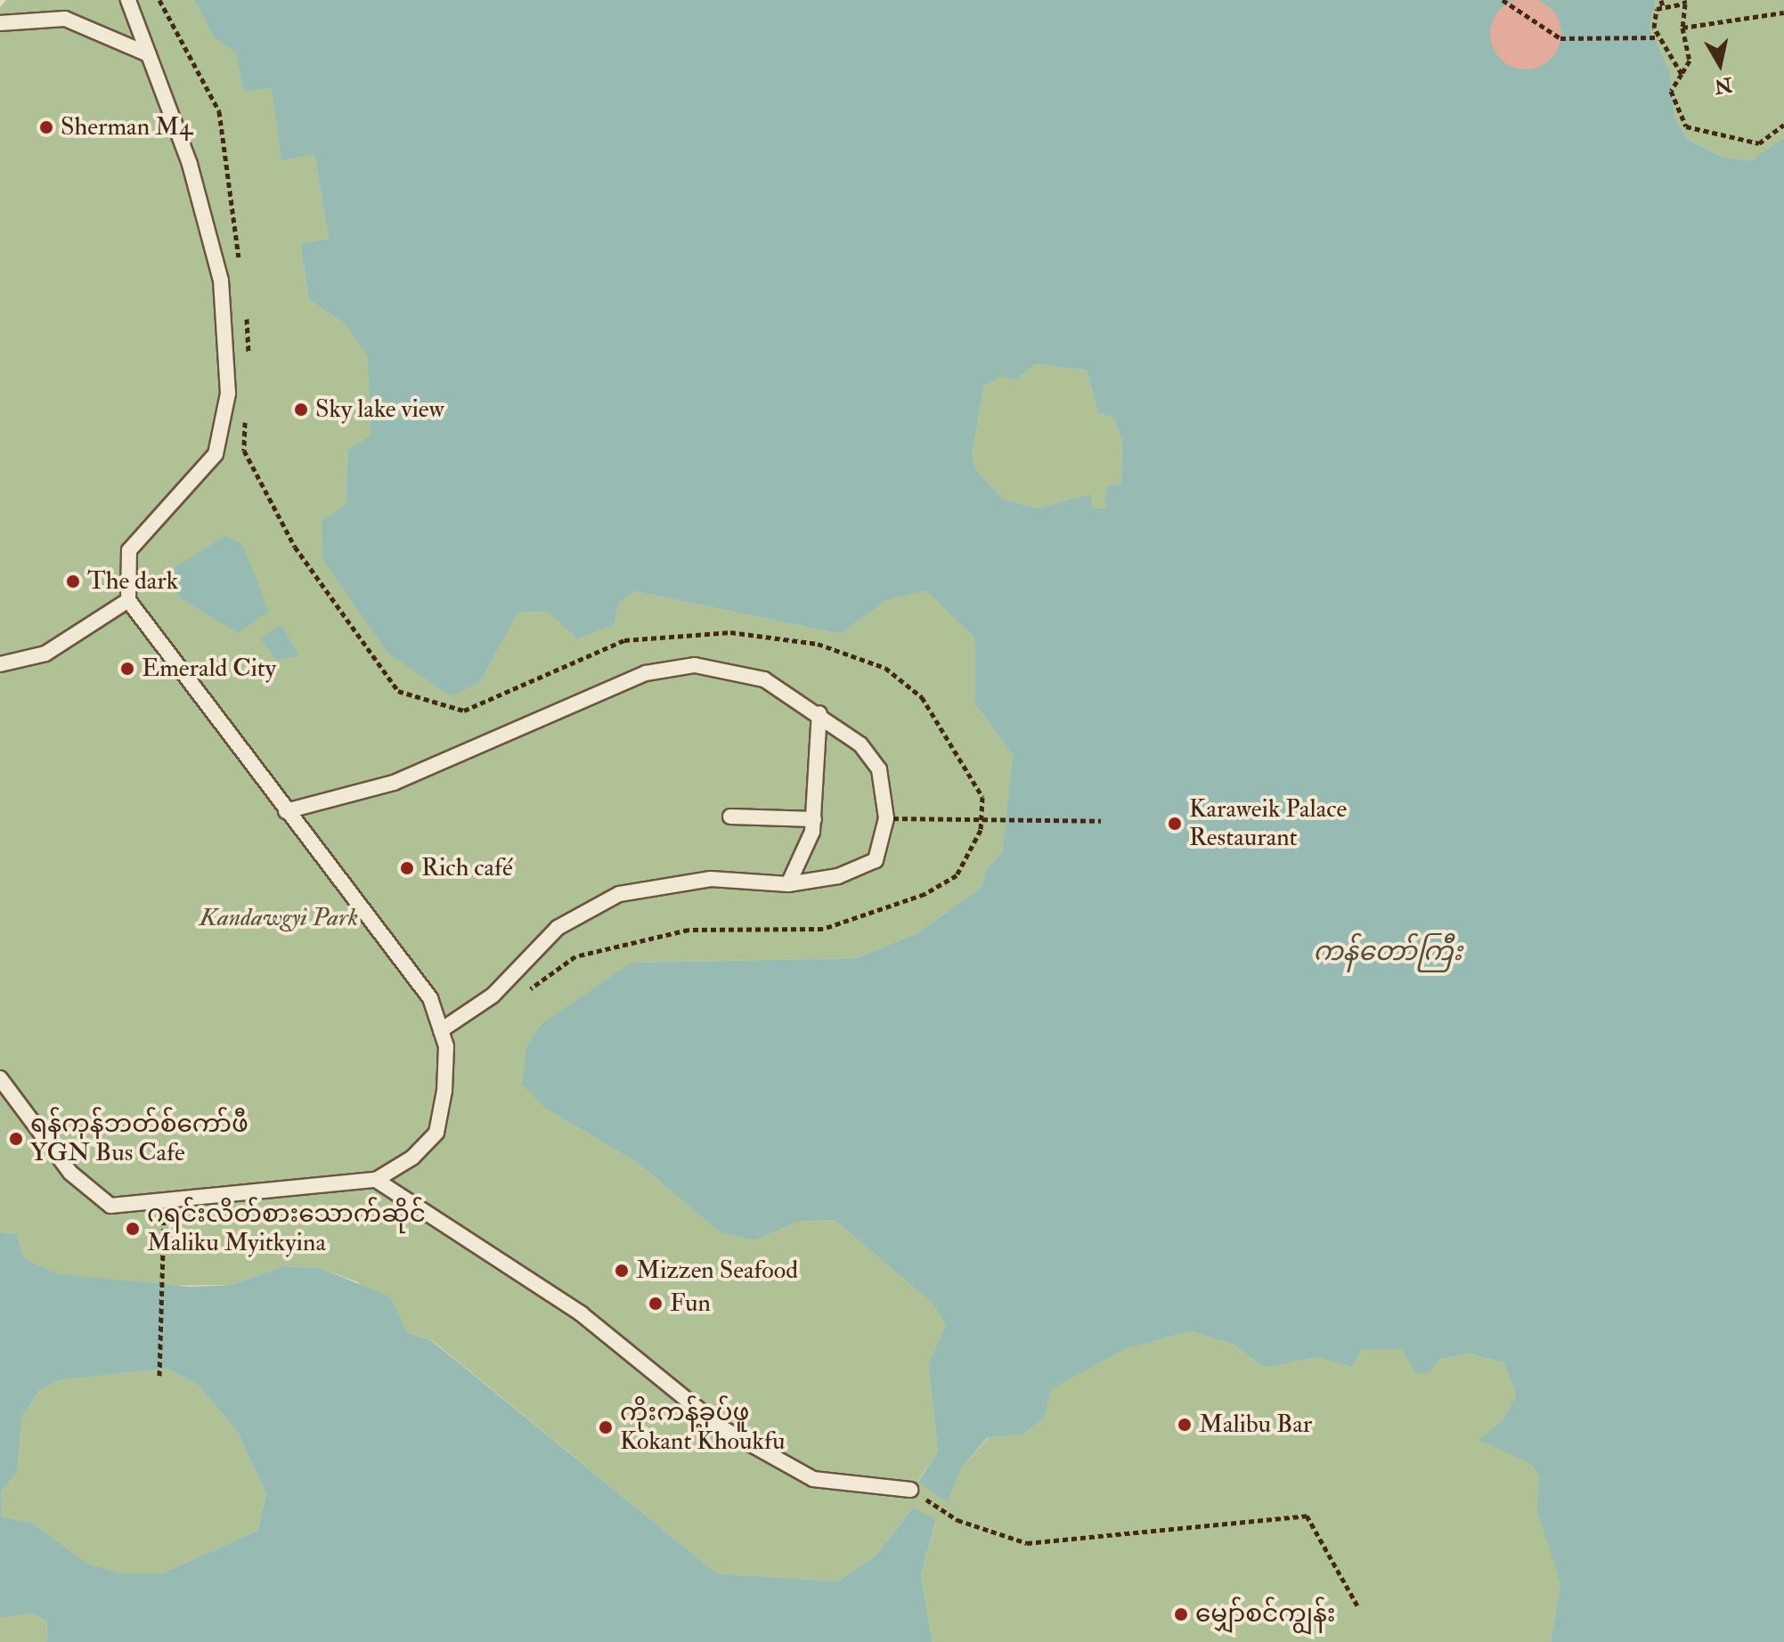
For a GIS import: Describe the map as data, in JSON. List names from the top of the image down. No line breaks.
{"water":["ကန်တော်ကြီး"],"parks":["Kandawgyi Park"],"places":["Sherman M4","Sky lake view","The dark","Emerald City","Karaweik Palace Restaurant","Rich café","ရန်ကုန်ဘတ်စ်ကော်ဖီ YGN Bus Cafe","ဂရင်းလိတ်စားသောက်ဆိုင် Maliku Myitkyina","Mizzen Seafood","Fun","Malibu Bar","ကိုးကန့်ခုပ်ဖူ Kokant Khoukfu","မျှော်စင်ကျွန်း"],"north":"bottom"}
